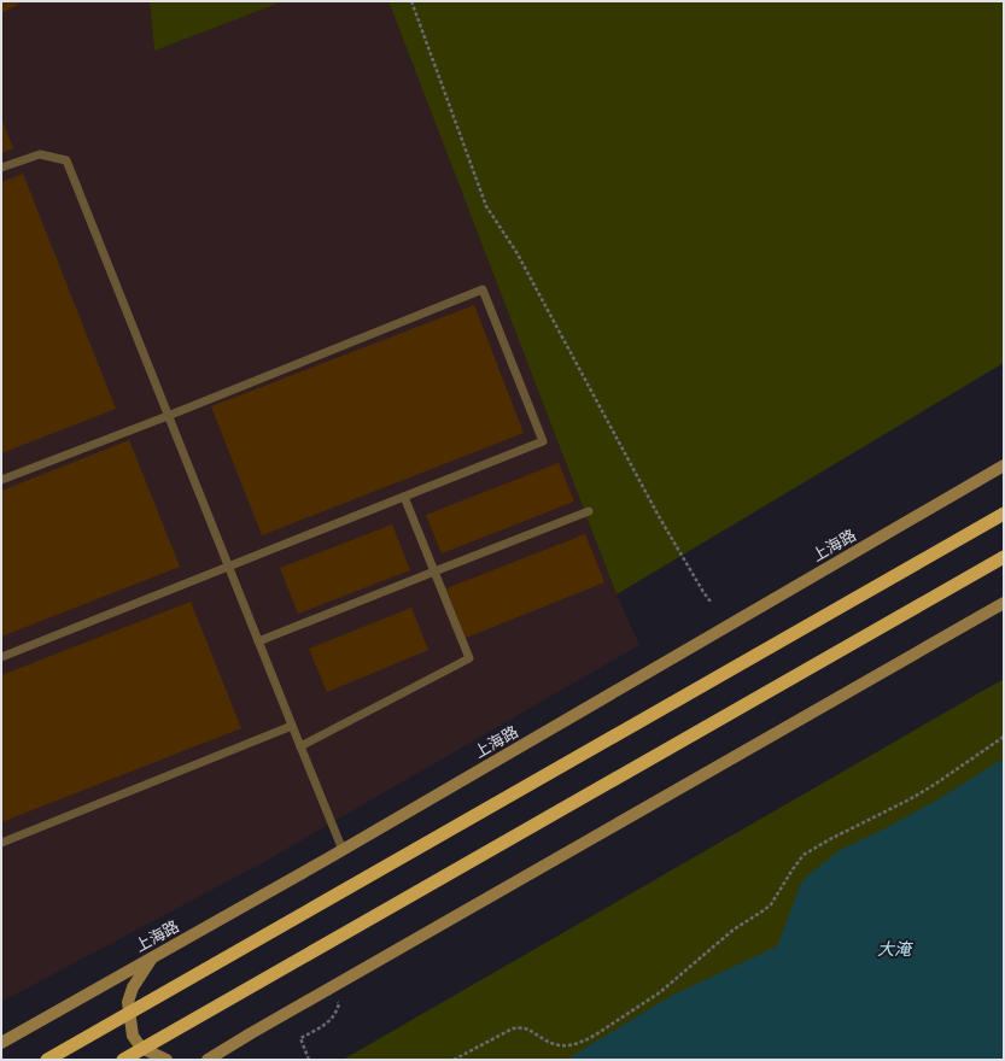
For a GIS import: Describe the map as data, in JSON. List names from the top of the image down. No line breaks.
{"streets":{"main road":["上海路"]},"water":["大淹"]}
